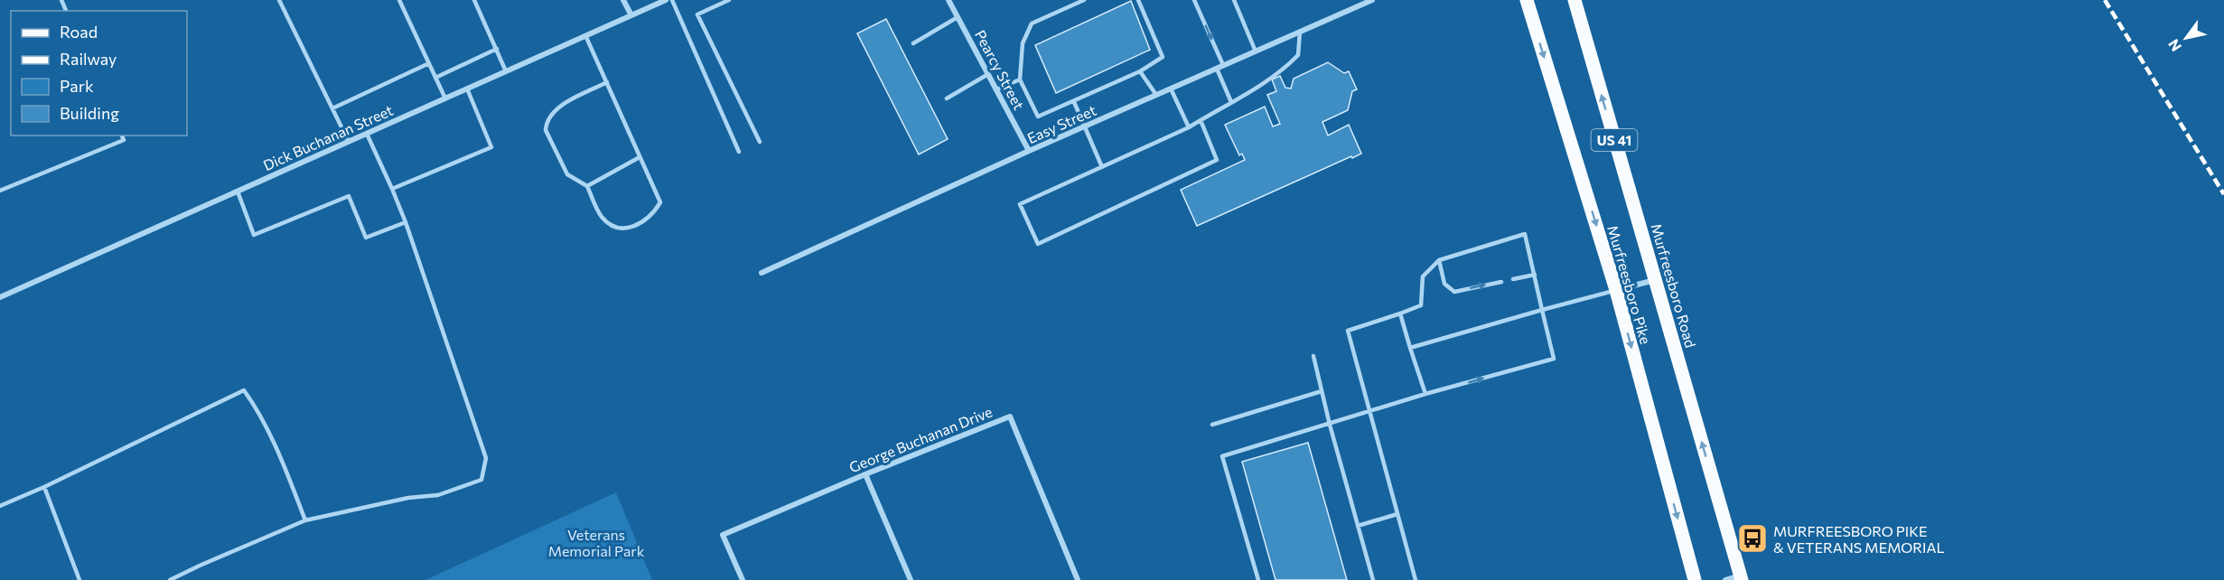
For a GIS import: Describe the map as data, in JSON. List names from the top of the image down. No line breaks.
{"streets":{"main road":["US 41","Murfreesboro Pike","Murfreesboro Road"],"street":["Pearcy Street","Easy Street","Dick Buchanan Street","George Buchanan Drive"]},"crossings":[["Pearcy Street","Easy Street"]],"one_way":["Murfreesboro Pike","Murfreesboro Road"],"parks":["Veterans Memorial Park"],"places":{"bus stop":["MURFREESBORO PIKE & VETERANS MEMORIAL"]},"legend":["Road","Railway","Park","Building"],"north":"bottom left"}
